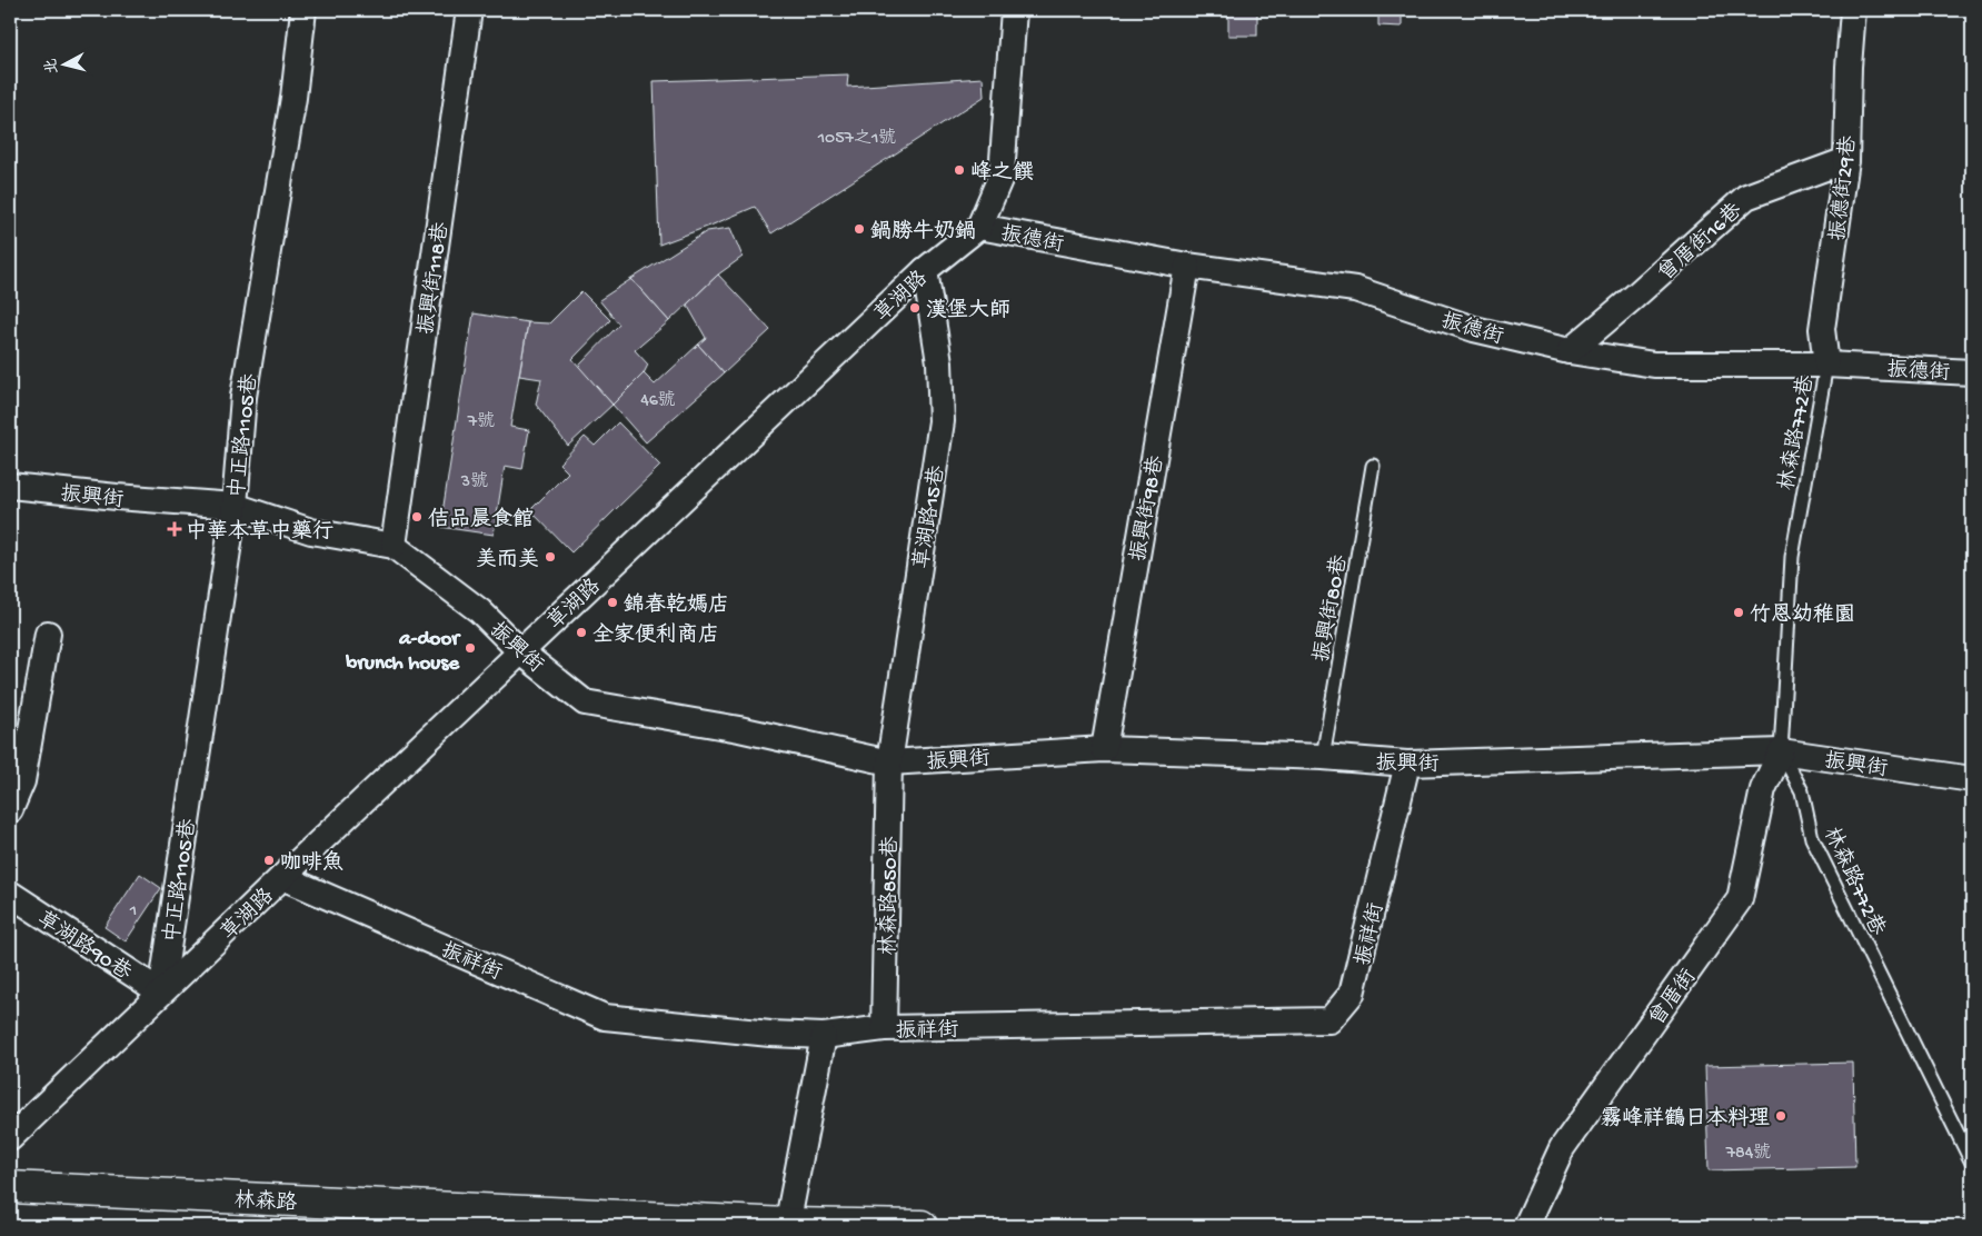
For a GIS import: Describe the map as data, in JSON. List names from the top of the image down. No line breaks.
{"streets":{"main road":["林森路"],"street":["振德街29巷","振德街","曾厝街16巷","振興街118巷","草湖路","中正路1105巷","振興街","振興街98巷","草湖路15巷","林森路850巷","振祥街","草湖路90巷","曾厝街"],"lane":["林森路772巷","振興街80巷"]},"crossings":[["振德街29巷","振德街"],["振德街29巷","曾厝街16巷"],["振德街29巷","林森路772巷"],["振德街","曾厝街16巷"],["振德街","草湖路"],["振德街","林森路772巷"],["振德街","振興街98巷"],["振興街118巷","振興街"],["草湖路","中正路1105巷"],["草湖路","振興街"],["草湖路","草湖路15巷"],["草湖路","振祥街"],["草湖路","草湖路90巷"],["林森路772巷","振興街"],["林森路772巷","曾厝街"],["中正路1105巷","振興街"],["中正路1105巷","草湖路90巷"],["振興街","振興街98巷"],["振興街","草湖路15巷"],["振興街","振興街80巷"],["振興街","林森路850巷"],["振興街","振祥街"],["振興街","曾厝街"],["草湖路15巷","林森路850巷"],["林森路850巷","振祥街"]],"places":{"other":["峰之饌","鍋勝牛奶鍋","漢堡大師","佶品晨食館","美而美","錦春乾媽店","竹恩幼稚園","全家便利商店","a-door brunch house","咖啡魚","霧峰祥鶴日本料理"],"health":["中華本草中藥行"]},"house_numbers":["1057之1號","46號","7號","3號","1","784號"],"north":"left"}
